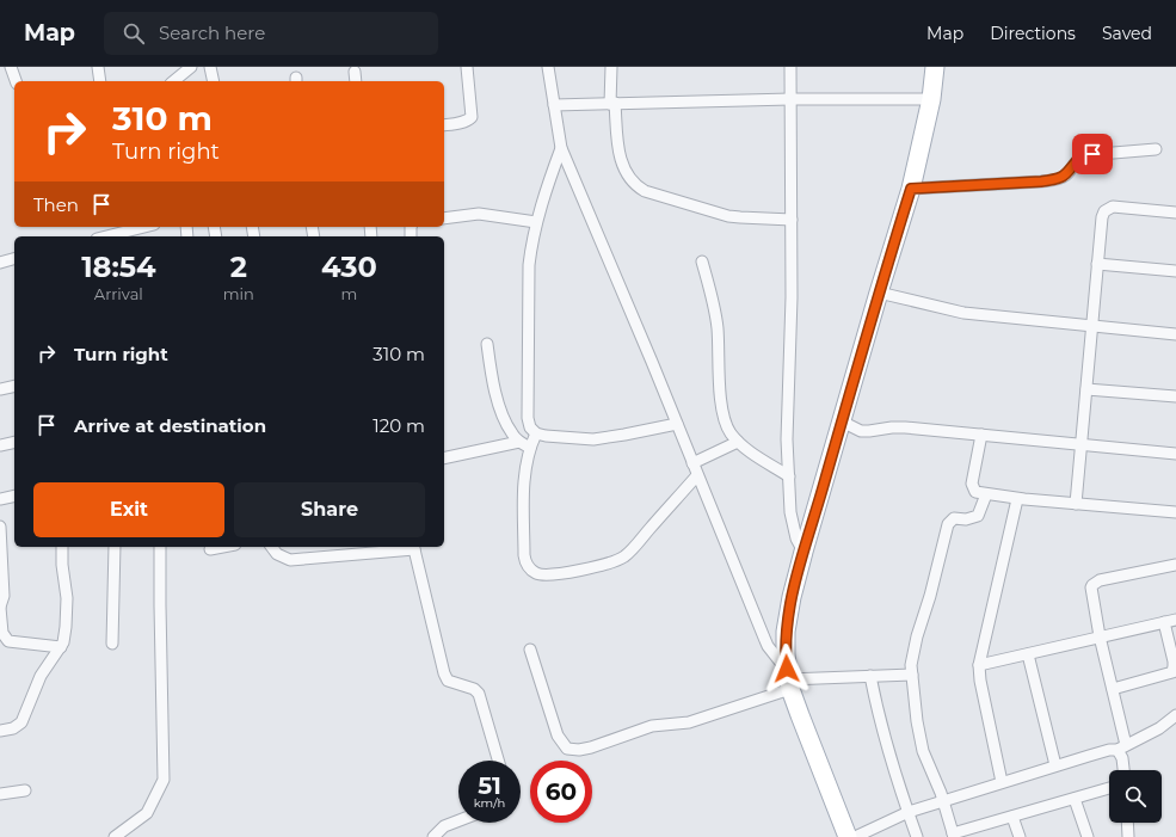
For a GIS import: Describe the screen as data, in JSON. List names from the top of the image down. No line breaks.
{"page":{"header":"Map","search":"Search here","nav":["Map","Directions","Saved"],"turn":["310 m","Turn right"],"then":"Then","eta":["18:54","Arrival","2","min","430","m"],"list":[{"name":"Turn right","value":"310 m"},{"name":"Arrive at destination","value":"120 m"}],"buttons":["Exit","Share"],"speed":"51 km/h","limit":"60"}}
